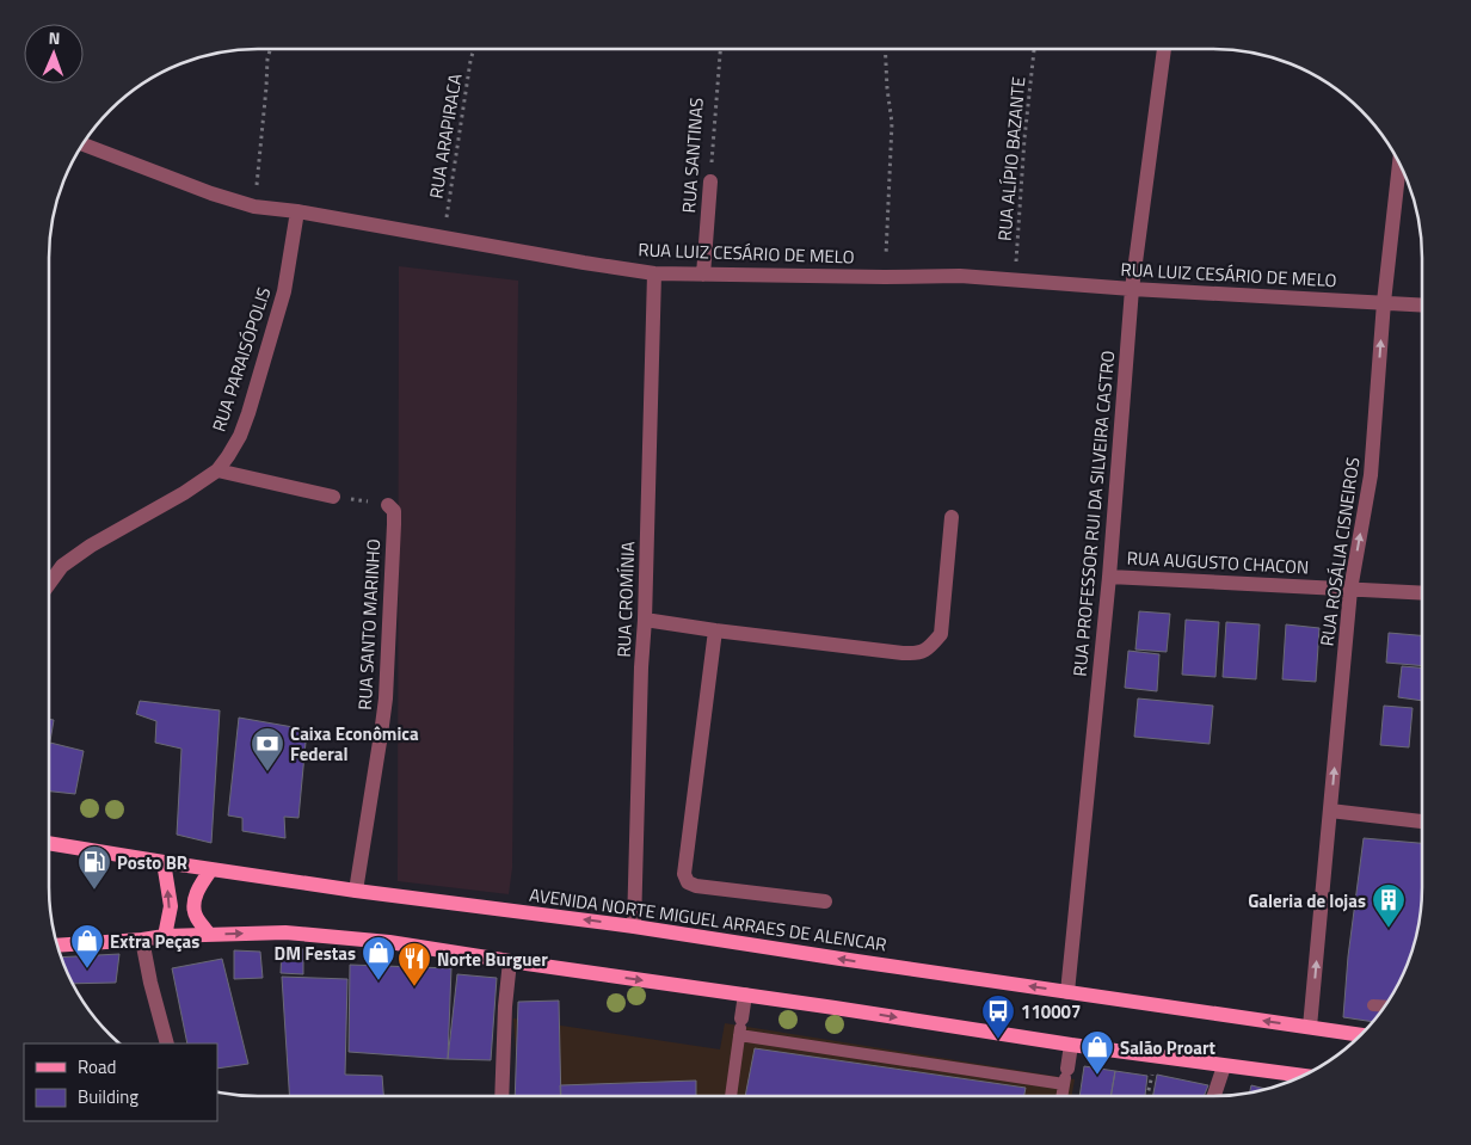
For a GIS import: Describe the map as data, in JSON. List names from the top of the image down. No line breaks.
{"streets":{"main road":["AVENIDA NORTE MIGUEL ARRAES DE ALENCAR"],"street":["RUA SANTINAS","RUA LUIZ CESÁRIO DE MELO","RUA PARAISÓPOLIS","RUA PROFESSOR RUI DA SILVEIRA CASTRO","RUA ROSÁLIA CISNEIROS","RUA AUGUSTO CHACON","RUA CROMÍNIA","RUA SANTO MARINHO"],"path":["RUA ARAPIRACA","RUA ALÍPIO BAZANTE"]},"crossings":[["RUA ARAPIRACA","RUA LUIZ CESÁRIO DE MELO"],["RUA SANTINAS","RUA LUIZ CESÁRIO DE MELO"],["RUA ALÍPIO BAZANTE","RUA LUIZ CESÁRIO DE MELO"],["RUA LUIZ CESÁRIO DE MELO","RUA PARAISÓPOLIS"],["RUA LUIZ CESÁRIO DE MELO","RUA PROFESSOR RUI DA SILVEIRA CASTRO"],["RUA LUIZ CESÁRIO DE MELO","RUA ROSÁLIA CISNEIROS"],["RUA LUIZ CESÁRIO DE MELO","RUA CROMÍNIA"],["RUA PROFESSOR RUI DA SILVEIRA CASTRO","RUA AUGUSTO CHACON"],["RUA PROFESSOR RUI DA SILVEIRA CASTRO","AVENIDA NORTE MIGUEL ARRAES DE ALENCAR"],["RUA ROSÁLIA CISNEIROS","RUA AUGUSTO CHACON"],["RUA ROSÁLIA CISNEIROS","AVENIDA NORTE MIGUEL ARRAES DE ALENCAR"],["RUA CROMÍNIA","AVENIDA NORTE MIGUEL ARRAES DE ALENCAR"],["RUA SANTO MARINHO","AVENIDA NORTE MIGUEL ARRAES DE ALENCAR"]],"one_way":["RUA ROSÁLIA CISNEIROS"],"places":{"bank":["Caixa Econômica Federal"],"fuel station":["Posto BR"],"building":["Galeria de lojas"],"shop":["Extra Peças","DM Festas","Salão Proart"],"restaurant":["Norte Burguer"],"bus stop":["110007"]},"legend":["Road","Building"],"north":"top"}
